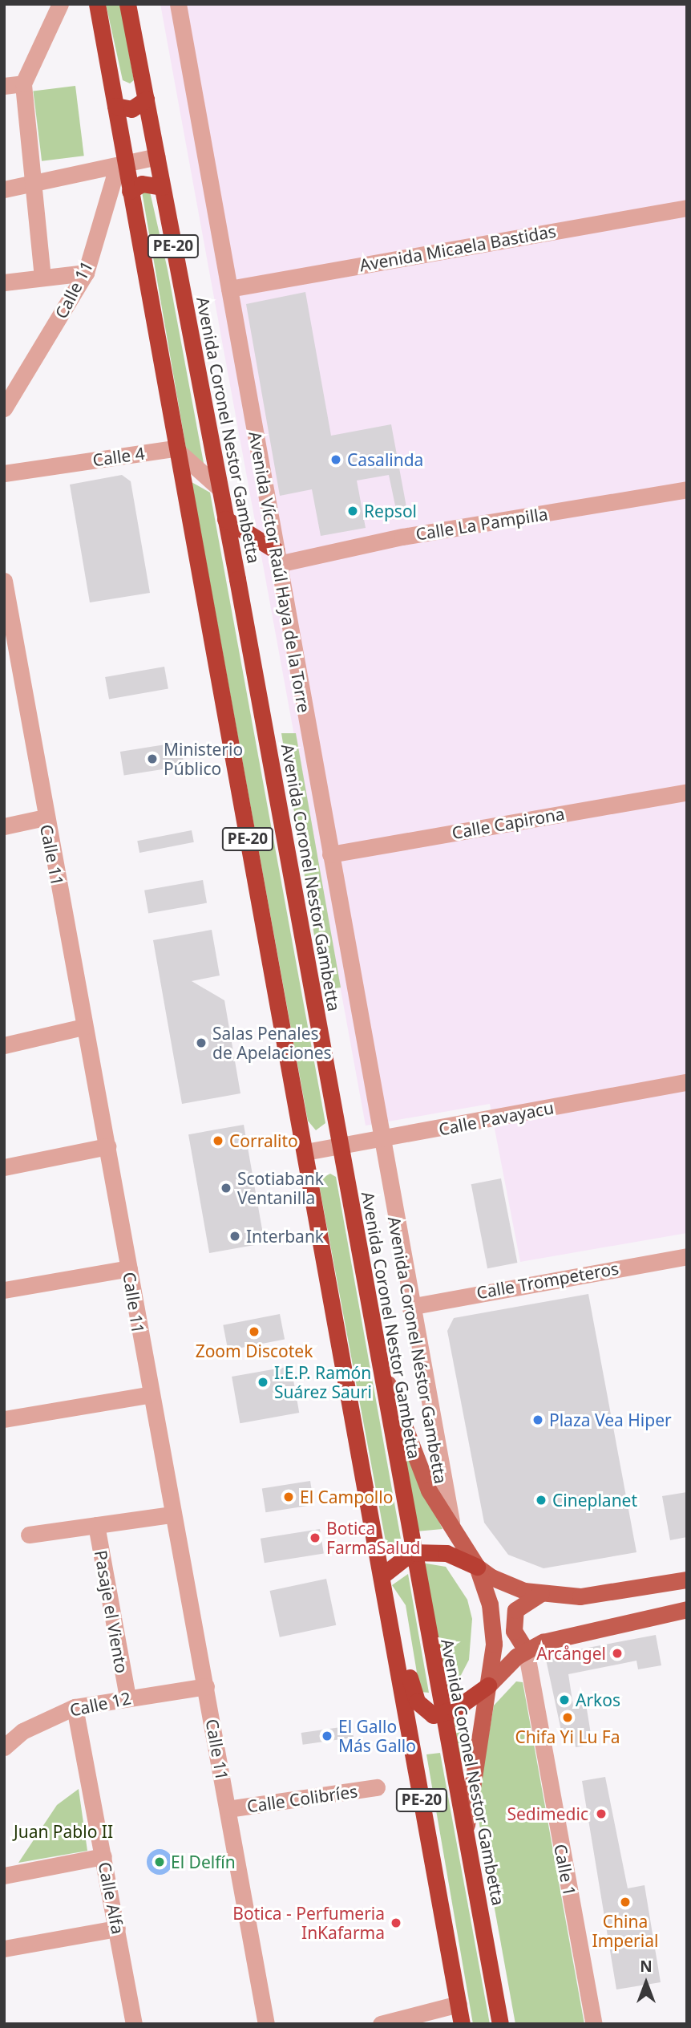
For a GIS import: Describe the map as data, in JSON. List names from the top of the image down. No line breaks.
{"streets":{"highway":["PE-20","Avenida Coronel Nestor Gambetta"],"street":["Avenida Micaela Bastidas","Calle 11","Calle 4","Calle La Pampilla","Avenida Víctor Raúl Haya de la Torre","Calle Capirona","Calle Pavayacu","Calle Trompeteros","Avenida Coronel Néstor Gambetta","Pasaje el Viento","Calle 12","Calle Colibríes","Calle 1","Calle Alfa"]},"crossings":[["PE-20","Calle 11"],["PE-20","Calle 4"],["PE-20","Calle Pavayacu"],["Avenida Micaela Bastidas","Avenida Víctor Raúl Haya de la Torre"],["Calle 11","Calle 12"],["Calle 11","Calle Colibríes"],["Avenida Coronel Nestor Gambetta","Calle Pavayacu"],["Calle La Pampilla","Avenida Víctor Raúl Haya de la Torre"],["Avenida Víctor Raúl Haya de la Torre","Calle Capirona"],["Avenida Víctor Raúl Haya de la Torre","Calle Pavayacu"],["Avenida Víctor Raúl Haya de la Torre","Avenida Coronel Néstor Gambetta"],["Calle Pavayacu","Avenida Coronel Néstor Gambetta"],["Calle Trompeteros","Avenida Coronel Néstor Gambetta"],["Pasaje el Viento","Calle 12"],["Calle 12","Calle Alfa"]],"parks":["Juan Pablo II"],"places":["Casalinda","Repsol","Ministerio Público","Salas Penales de Apelaciones","Corralito","Scotiabank Ventanilla","Interbank","Zoom Discotek","I.E.P. Ramón Suárez Sauri","Plaza Vea Hiper","El Campollo","Cineplanet","Botica FarmaSalud","Arcångel","Arkos","Chifa Yi Lu Fa","El Gallo Más Gallo","Sedimedic","El Delfín","China Imperial","Botica - Perfumeria InKafarma"],"north":"top"}
